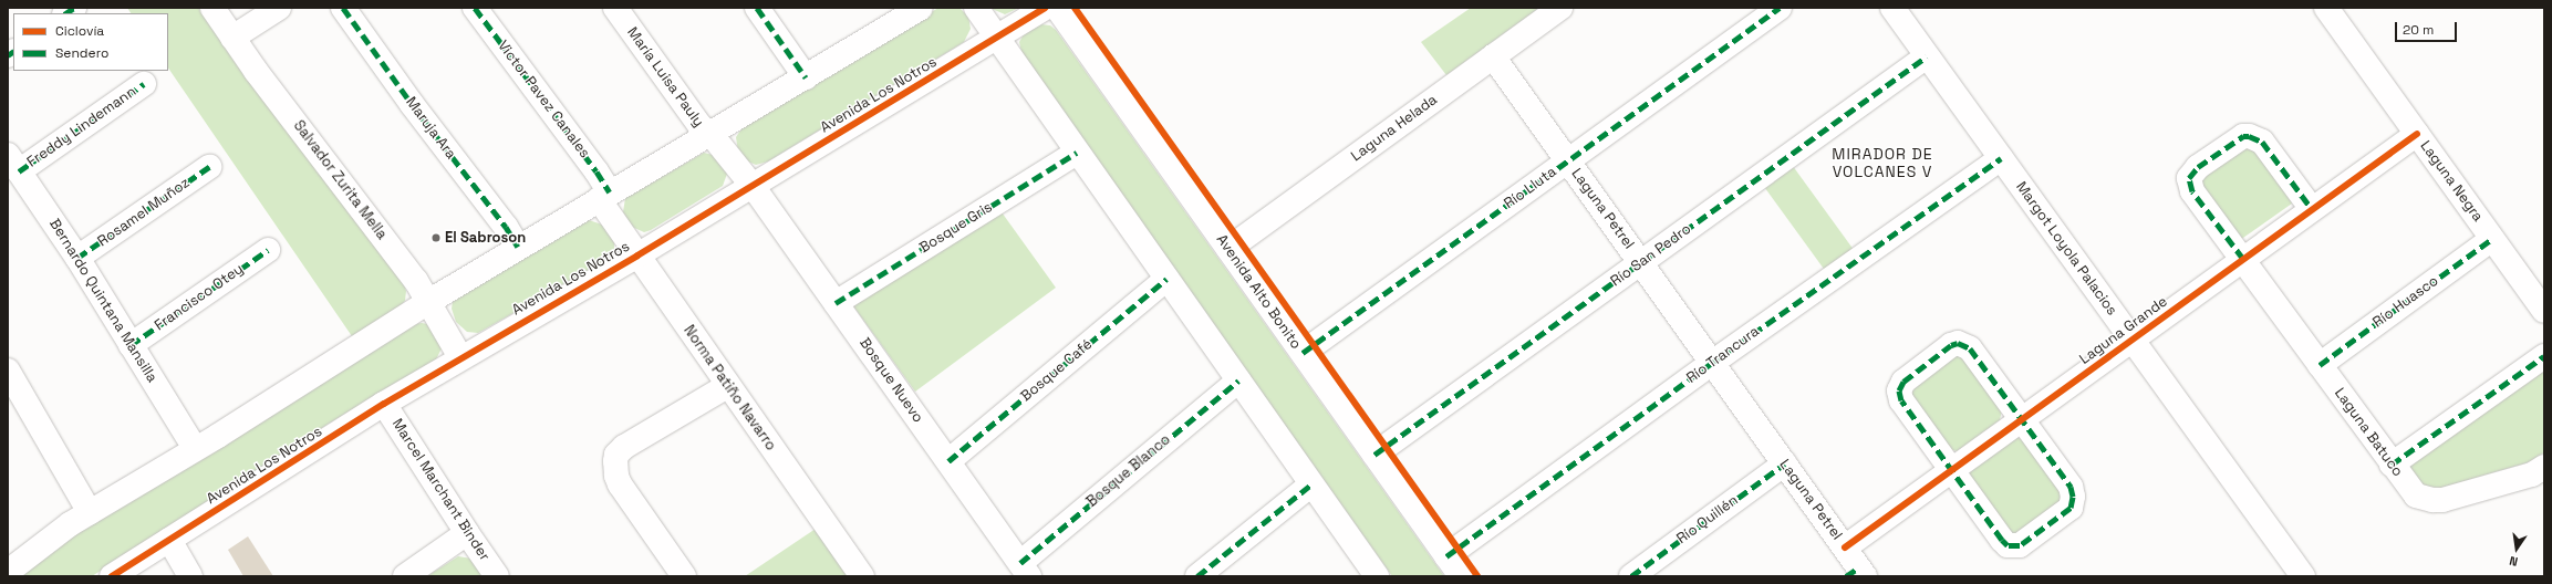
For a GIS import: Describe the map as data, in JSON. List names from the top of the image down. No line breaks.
{"streets":{"street":["María Luisa Pauly","Avenida Los Notros","Victor Pavez Canales","Freddy Lindemann","Maruja Ara","Laguna Helada","Salvador Zurita Mella","Laguna Negra","Río Lluta","Laguna Petrel","Rosamel Muñoz","Bosque Gris","Margot Loyola Palacios","Río San Pedro","Avenida Alto Bonito","Francisco Otey","Bernardo Quintana Mansilla","Río Huasco","Laguna Grande","Río Trancura","Bosque Café","Bosque Nuevo","Norma Patiño Navarro","Laguna Batuco","Bosque Blanco","Marcel Marchant Binder","Río Quillén"]},"crossings":[["María Luisa Pauly","Avenida Los Notros"],["María Luisa Pauly","Bosque Nuevo"],["Avenida Los Notros","Salvador Zurita Mella"],["Avenida Los Notros","Bosque Nuevo"],["Avenida Los Notros","Norma Patiño Navarro"],["Avenida Los Notros","Marcel Marchant Binder"],["Victor Pavez Canales","Norma Patiño Navarro"],["Freddy Lindemann","Bernardo Quintana Mansilla"],["Laguna Helada","Laguna Petrel"],["Laguna Helada","Avenida Alto Bonito"],["Laguna Negra","Río Huasco"],["Laguna Negra","Laguna Grande"],["Río Lluta","Laguna Petrel"],["Río Lluta","Avenida Alto Bonito"],["Laguna Petrel","Río San Pedro"],["Laguna Petrel","Laguna Grande"],["Laguna Petrel","Río Trancura"],["Laguna Petrel","Río Quillén"],["Rosamel Muñoz","Bernardo Quintana Mansilla"],["Bosque Gris","Bosque Nuevo"],["Margot Loyola Palacios","Río San Pedro"],["Margot Loyola Palacios","Laguna Grande"],["Margot Loyola Palacios","Río Trancura"],["Río San Pedro","Avenida Alto Bonito"],["Avenida Alto Bonito","Río Trancura"],["Francisco Otey","Bernardo Quintana Mansilla"],["Río Huasco","Laguna Batuco"],["Laguna Grande","Laguna Batuco"],["Bosque Café","Bosque Nuevo"],["Bosque Nuevo","Bosque Blanco"]],"districts":["MIRADOR DE VOLCANES V"],"places":["El Sabroson"],"legend":["Ciclovía","Sendero"],"scale_bar":"20 m","north":"bottom"}
